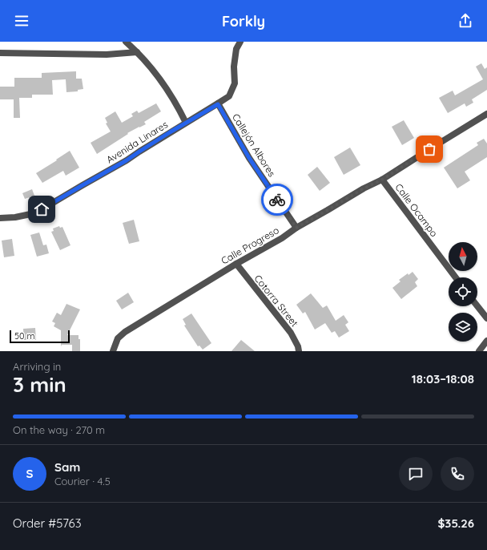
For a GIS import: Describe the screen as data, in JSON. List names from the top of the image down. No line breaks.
{"streets":{"street":["Avenida Linares","Callejón Albores","Calle Ocampo","Calle Progreso","Cotorra Street"]},"crossings":[["Avenida Linares","Callejón Albores"],["Callejón Albores","Calle Progreso"],["Calle Ocampo","Calle Progreso"],["Calle Progreso","Cotorra Street"]],"scale_bar":"50 m","north":"top","page":{"header":"Forkly","scale":"50 m","heading":["3 min","Arriving in","18:03–18:08"],"panel":["Sam","Courier · 4.5","Order #5763","$35.26"],"bar":"On the way · 270 m","round":"S"}}
